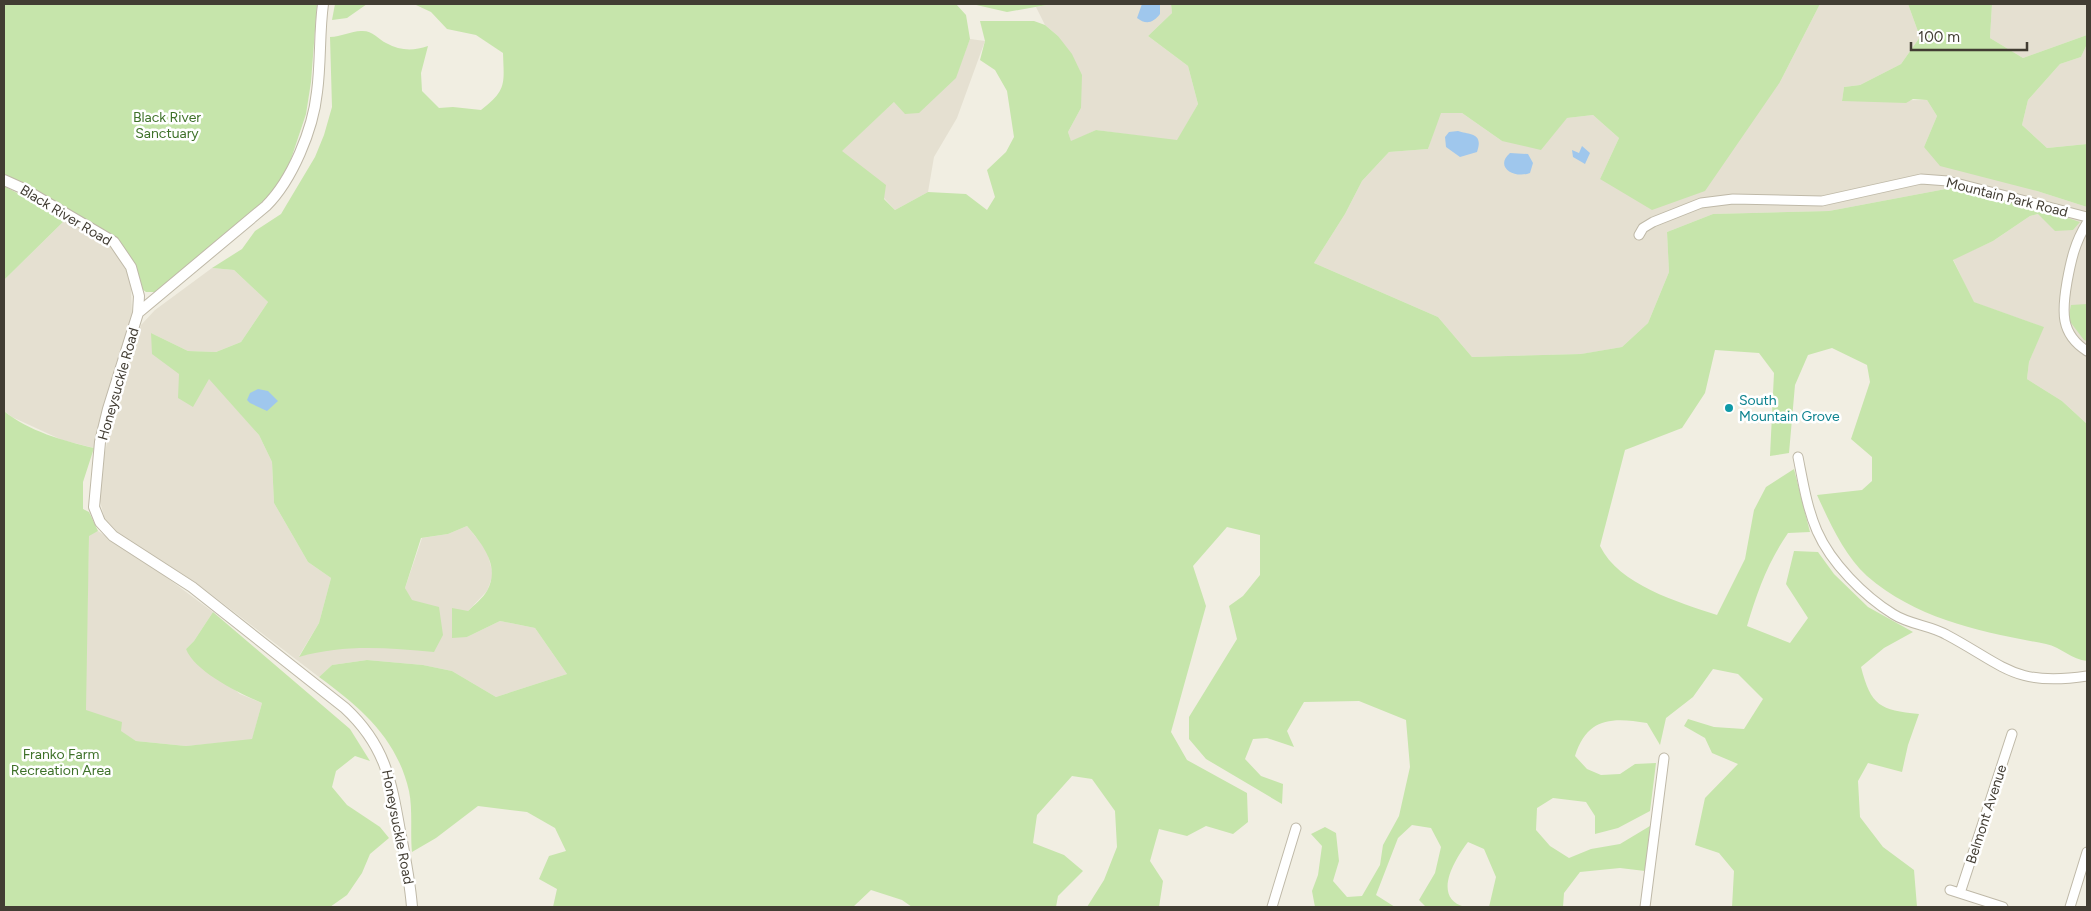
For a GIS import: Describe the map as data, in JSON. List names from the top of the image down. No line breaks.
{"streets":{"street":["Mountain Park Road","Black River Road","Honeysuckle Road","Belmont Avenue"]},"crossings":[["Black River Road","Honeysuckle Road"]],"parks":["Black River Sanctuary","Franko Farm Recreation Area"],"places":["South Mountain Grove"],"scale_bar":"100 m"}
